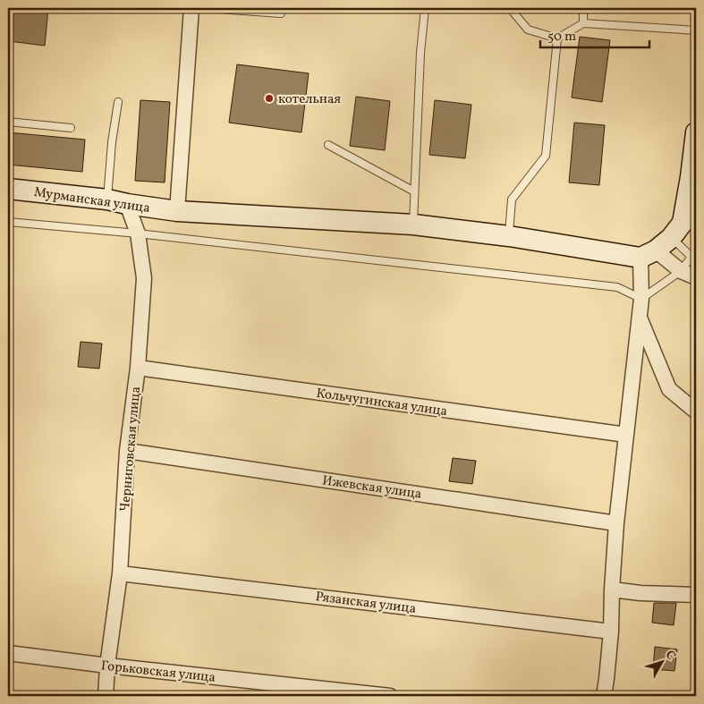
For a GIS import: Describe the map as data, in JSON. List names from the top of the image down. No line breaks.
{"streets":{"main road":["Мурманская улица"],"street":["Кольчугинская улица","Черниговская улица","Ижевская улица","Рязанская улица","Горьковская улица"]},"crossings":[["Мурманская улица","Черниговская улица"],["Кольчугинская улица","Черниговская улица"],["Черниговская улица","Ижевская улица"],["Черниговская улица","Рязанская улица"],["Черниговская улица","Горьковская улица"]],"places":["котельная"],"scale_bar":"50 m","north":"top right"}
